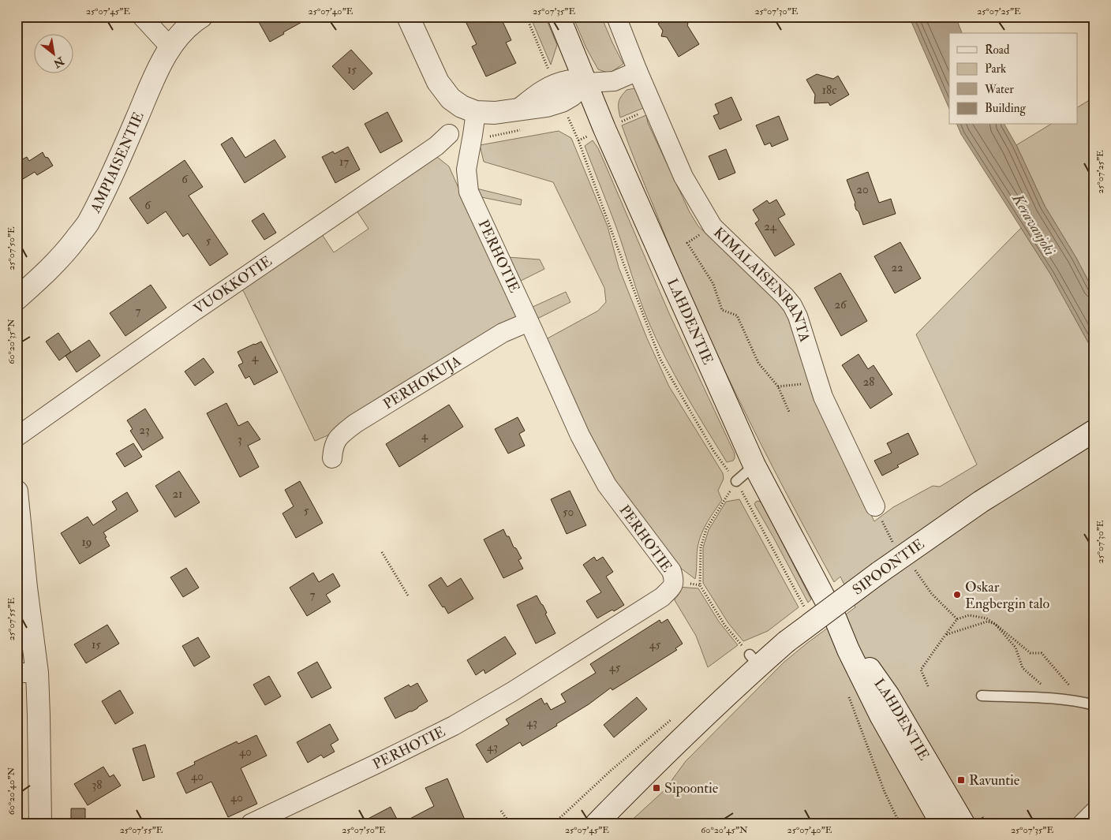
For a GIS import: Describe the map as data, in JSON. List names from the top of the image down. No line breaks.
{"streets":{"main road":["AMPIAISENTIE","LAHDENTIE","SIPOONTIE"],"street":["PERHOTIE","VUOKKOTIE","KIMALAISENRANTA","PERHOKUJA"]},"crossings":[["PERHOTIE","PERHOKUJA"]],"water":["Keravanjoki"],"places":{"other":["Oskar Engbergin talo"],"transit":["Ravuntie","Sipoontie"]},"house_numbers":["15","18c","17","6","20","6","24","5","22","26","7","4","28","23","4","3","21","5","50","19","7","15","45","45","43","43","40","40","38","40"],"legend":["Road","Park","Water","Building"],"north":"bottom right","coordinates":["25°07'45\"E","25°07'40\"E","25°07'35\"E","25°07'30\"E","25°07'25\"E","25°07'50\"E","60°20'35\"N","25°07'55\"E","60°20'40\"N","60°20'45\"N"]}
